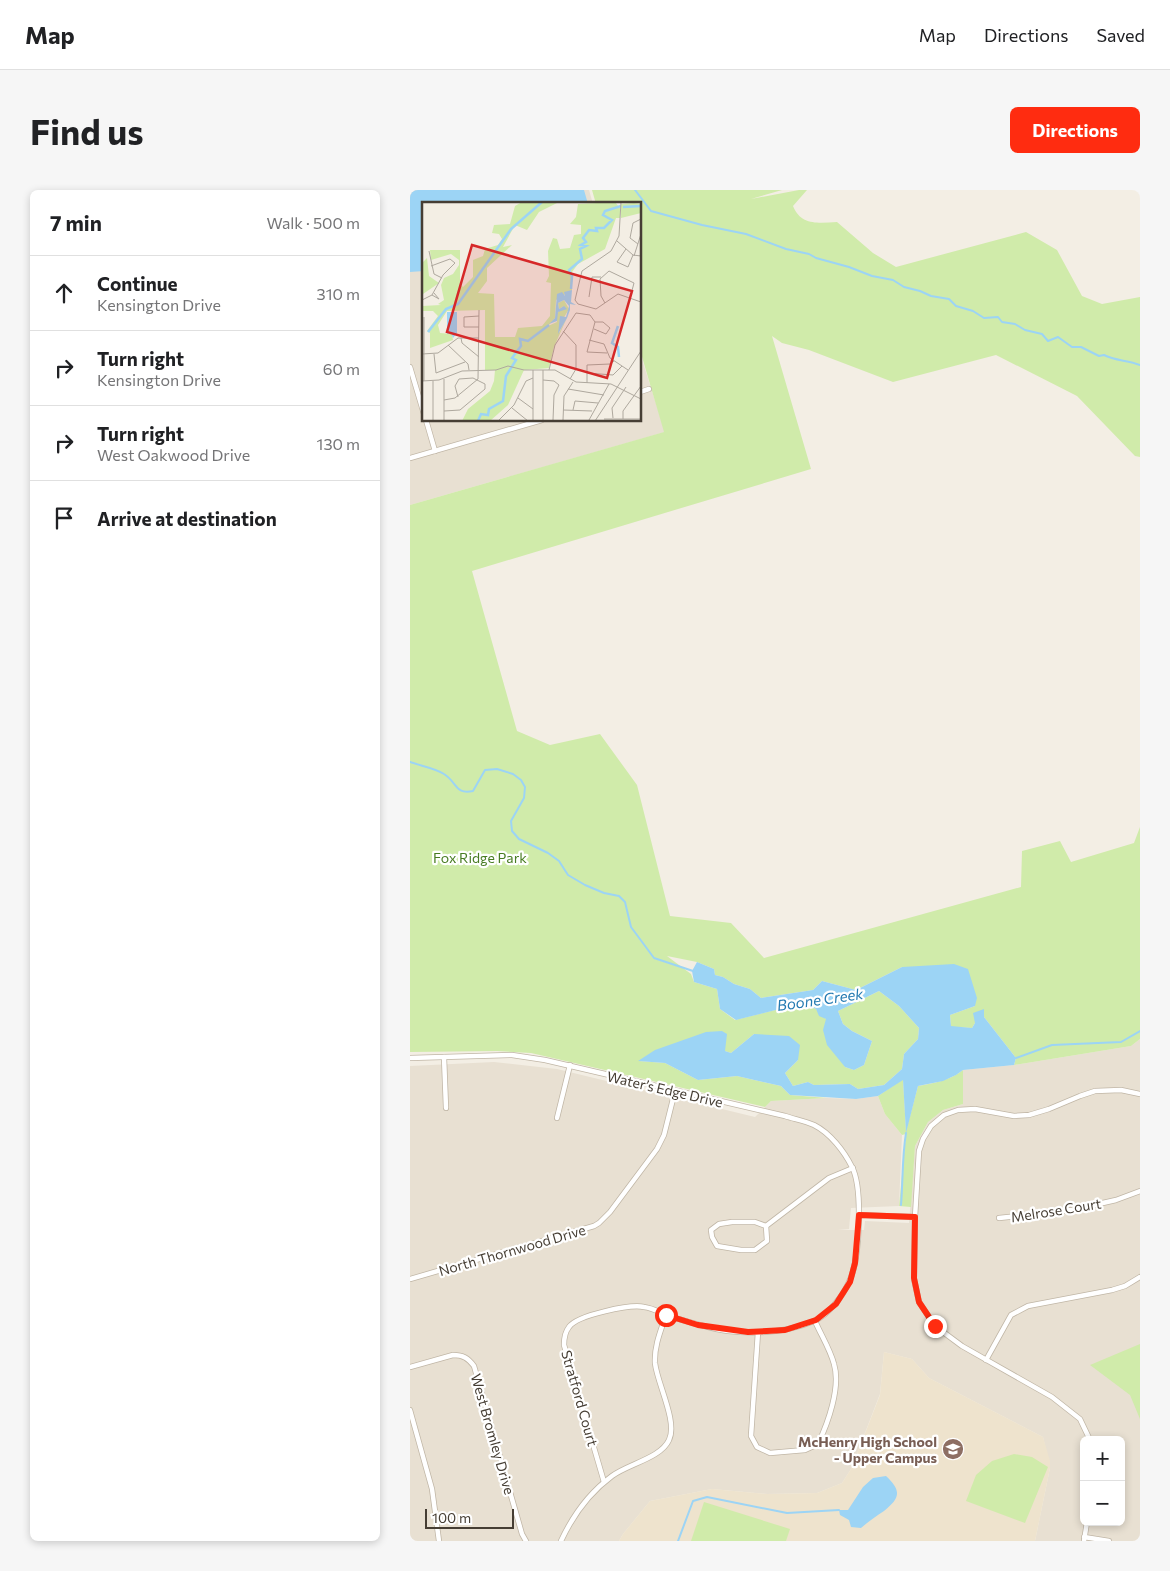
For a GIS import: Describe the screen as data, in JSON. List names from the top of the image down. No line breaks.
{"streets":{"street":["Water’s Edge Drive","Melrose Court","North Thornwood Drive","Stratford Court","West Bromley Drive"]},"crossings":[["Water’s Edge Drive","North Thornwood Drive"],["Water’s Edge Drive","Stratford Court"]],"water":["Boone Creek"],"parks":["Fox Ridge Park"],"places":{"school or university":["McHenry High School - Upper Campus"]},"scale_bar":"100 m","page":{"header":"Map","nav":["Map","Directions","Saved"],"buttons":"Directions","title":"Find us","heading":["7 min","Walk · 500 m"],"list":[["Continue","Kensington Drive","310 m"],["Turn right","Kensington Drive","60 m"],["Turn right","West Oakwood Drive","130 m"],"Arrive at destination"],"map_buttons":["+","−"],"scale":"100 m"}}
